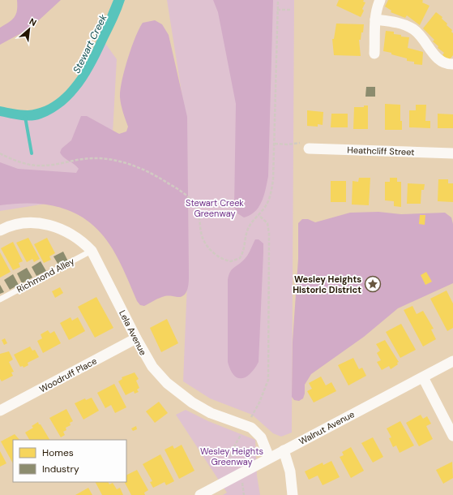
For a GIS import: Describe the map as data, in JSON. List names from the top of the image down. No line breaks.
{"streets":{"street":["Heathcliff Street","Lela Avenue","Woodruff Place","Walnut Avenue"],"lane":["Richmond Alley"]},"crossings":[["Richmond Alley","Lela Avenue"],["Lela Avenue","Woodruff Place"],["Lela Avenue","Walnut Avenue"]],"water":["Stewart Creek"],"parks":["Stewart Creek Greenway","Wesley Heights Greenway"],"places":{"place":["Wesley Heights Historic District"]},"legend":["Homes","Industry"],"north":"top right"}
